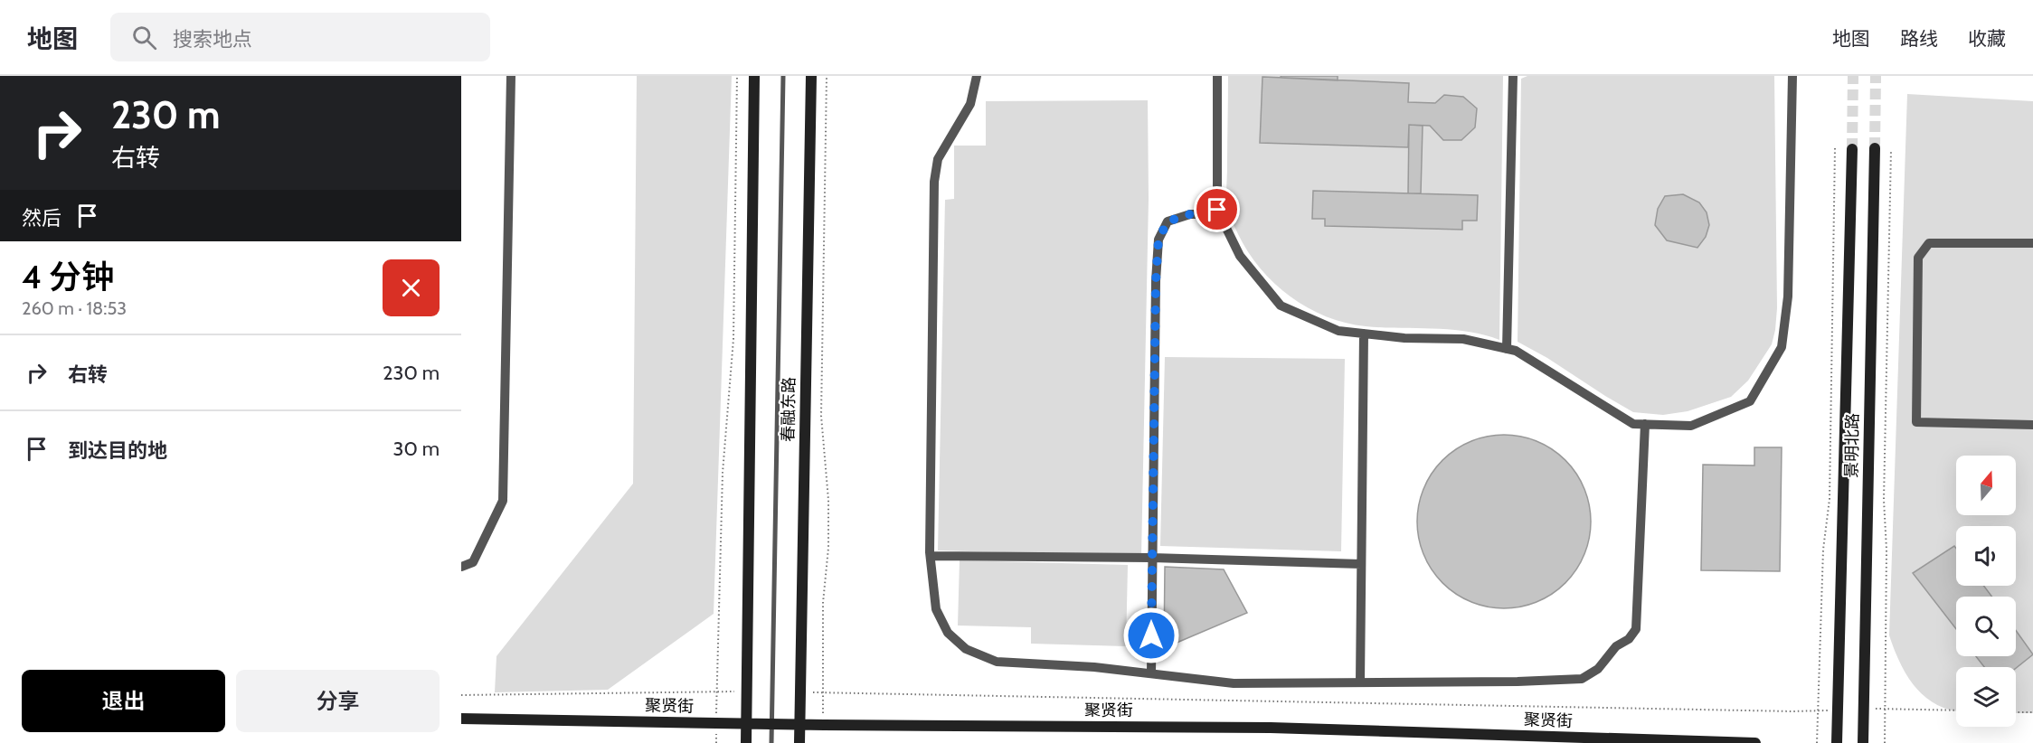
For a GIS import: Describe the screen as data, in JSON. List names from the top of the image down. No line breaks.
{"streets":{"main road":["春融东路","景明北路","聚贤街"]},"crossings":[["春融东路","聚贤街"]],"north":"top","page":{"header":"地图","search":"搜索地点","nav":["地图","路线","收藏"],"turn":["230 m","右转"],"then":"然后","heading":["4 分钟","260 m · 18:53"],"list":[{"name":"右转","value":"230 m"},{"name":"到达目的地","value":"30 m"}],"buttons":["退出","分享"]}}
